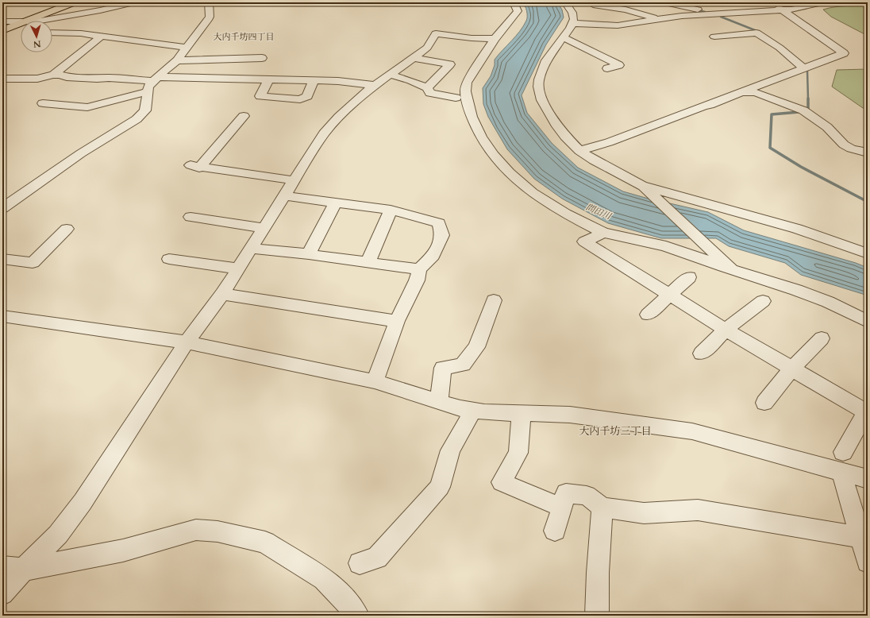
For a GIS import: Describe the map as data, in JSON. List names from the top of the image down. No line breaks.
{"districts":["大内千坊四丁目","大内千坊三丁目"],"water":["問田川"],"north":"bottom"}
